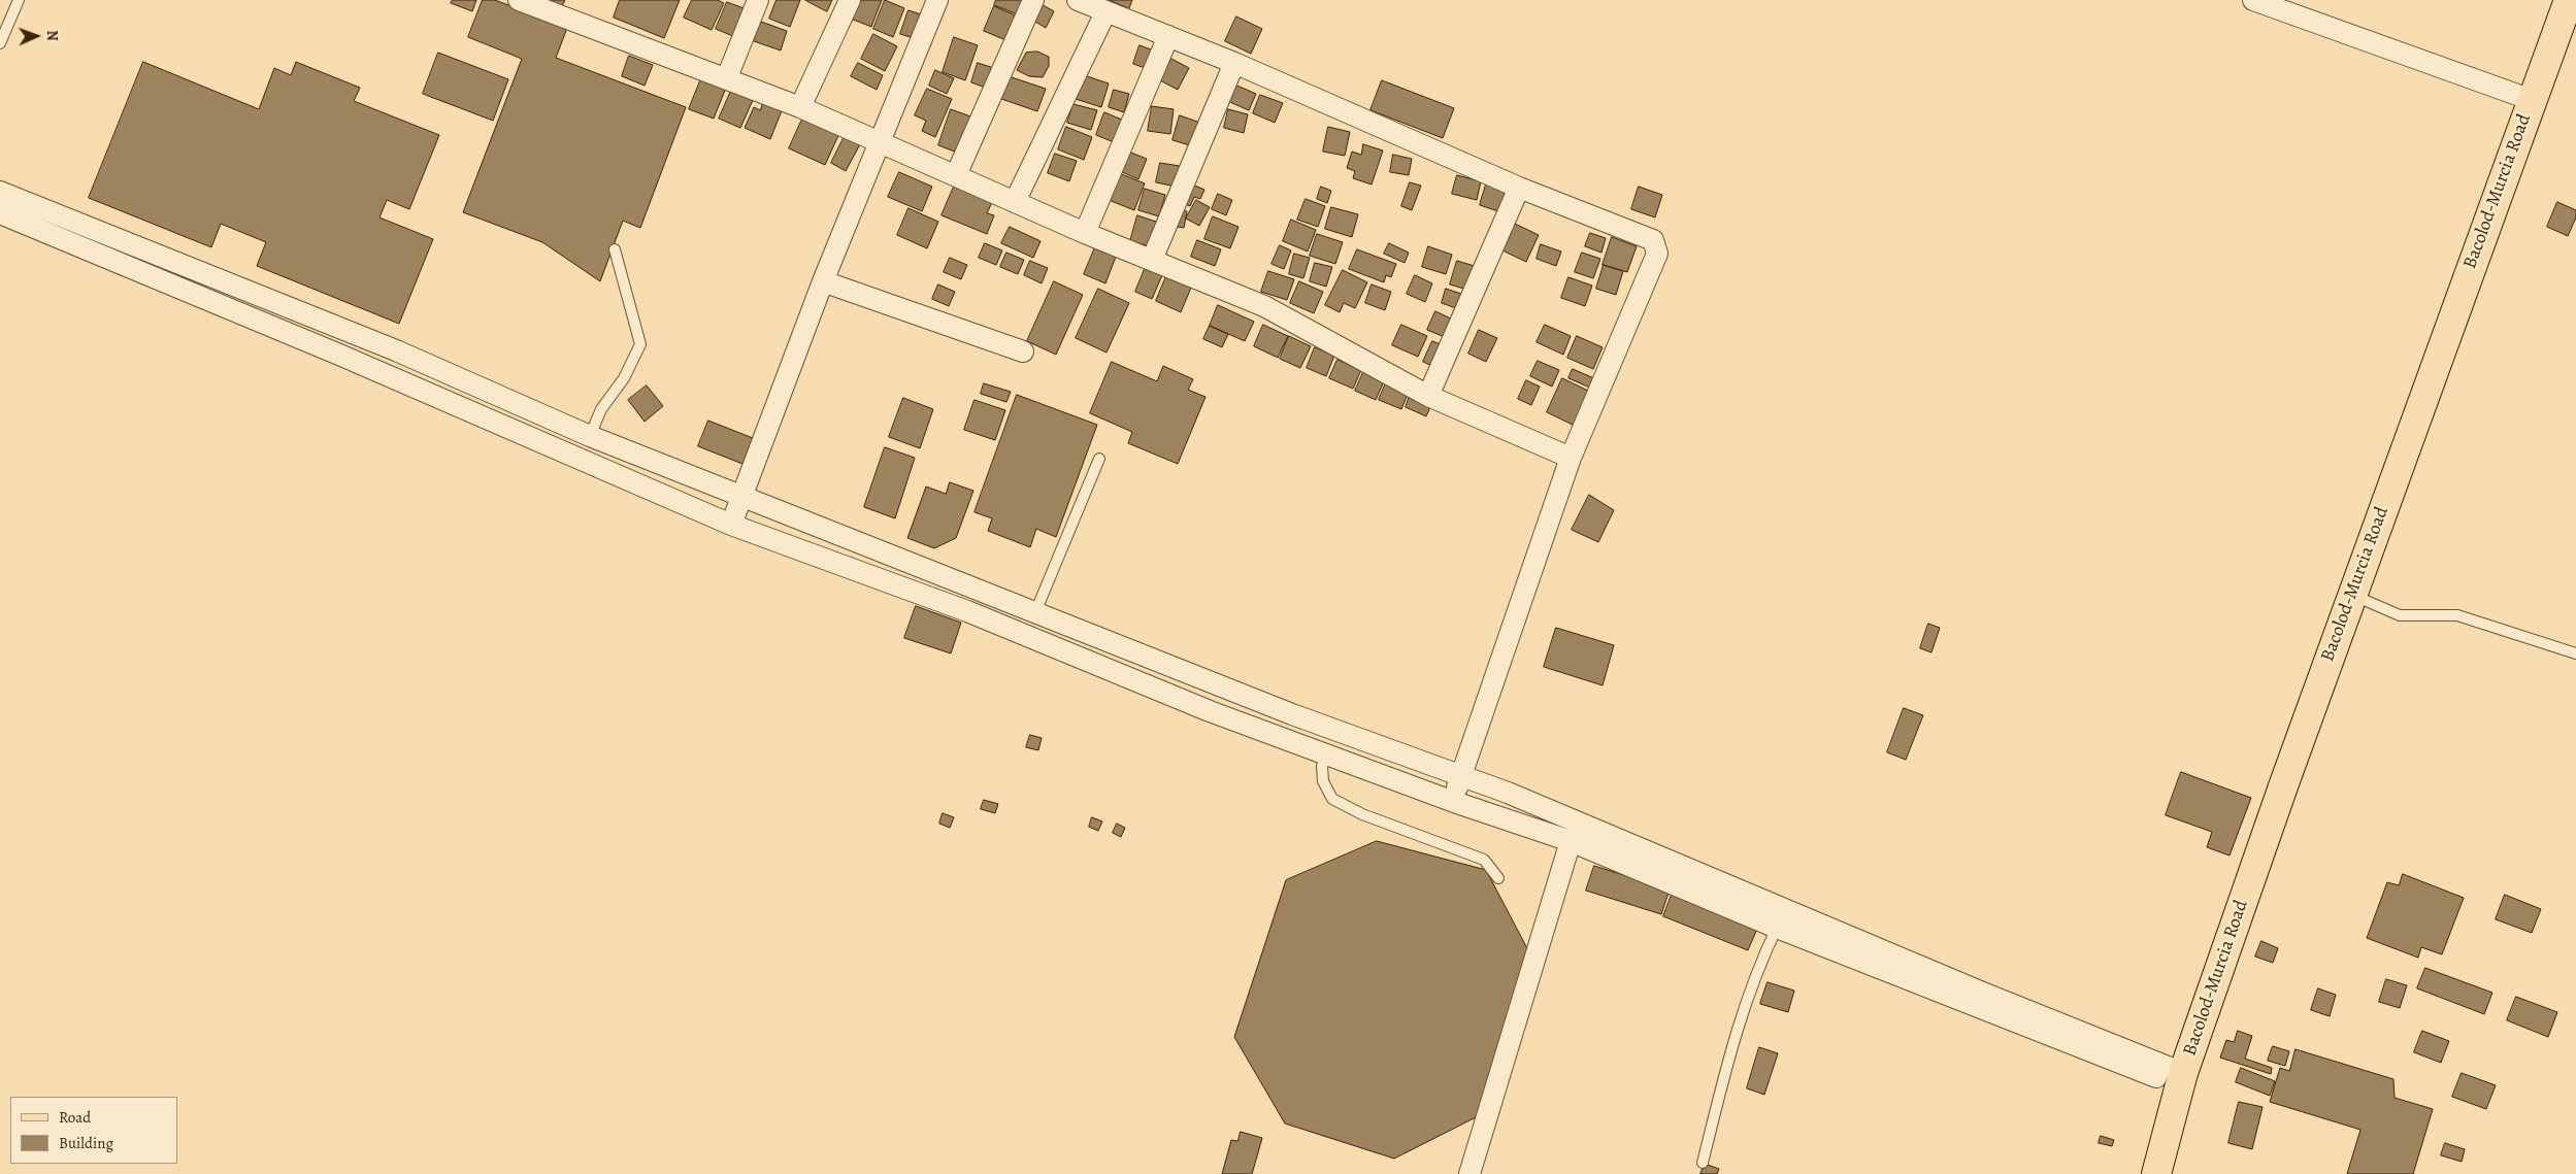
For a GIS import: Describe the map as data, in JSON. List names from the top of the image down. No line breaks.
{"streets":{"main road":["Bacolod-Murcia Road"]},"legend":["Road","Building"],"north":"right"}
